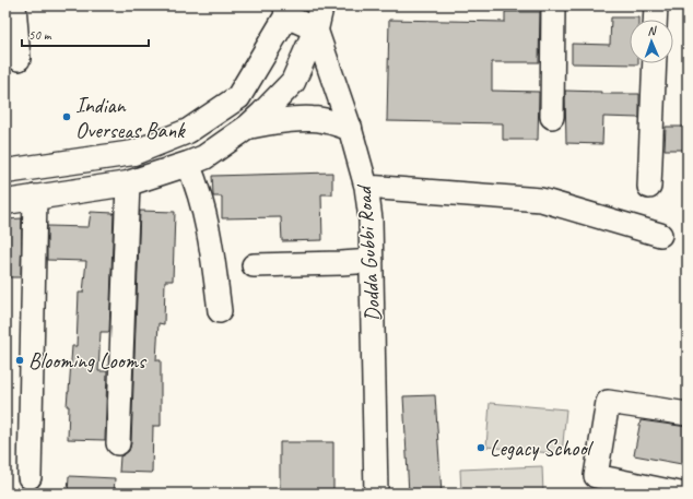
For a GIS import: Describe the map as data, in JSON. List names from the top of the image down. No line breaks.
{"streets":{"street":["Dodda Gubbi Road"]},"places":["Indian Overseas Bank","Blooming Looms","Legacy School"],"scale_bar":"50 m","north":"top"}
